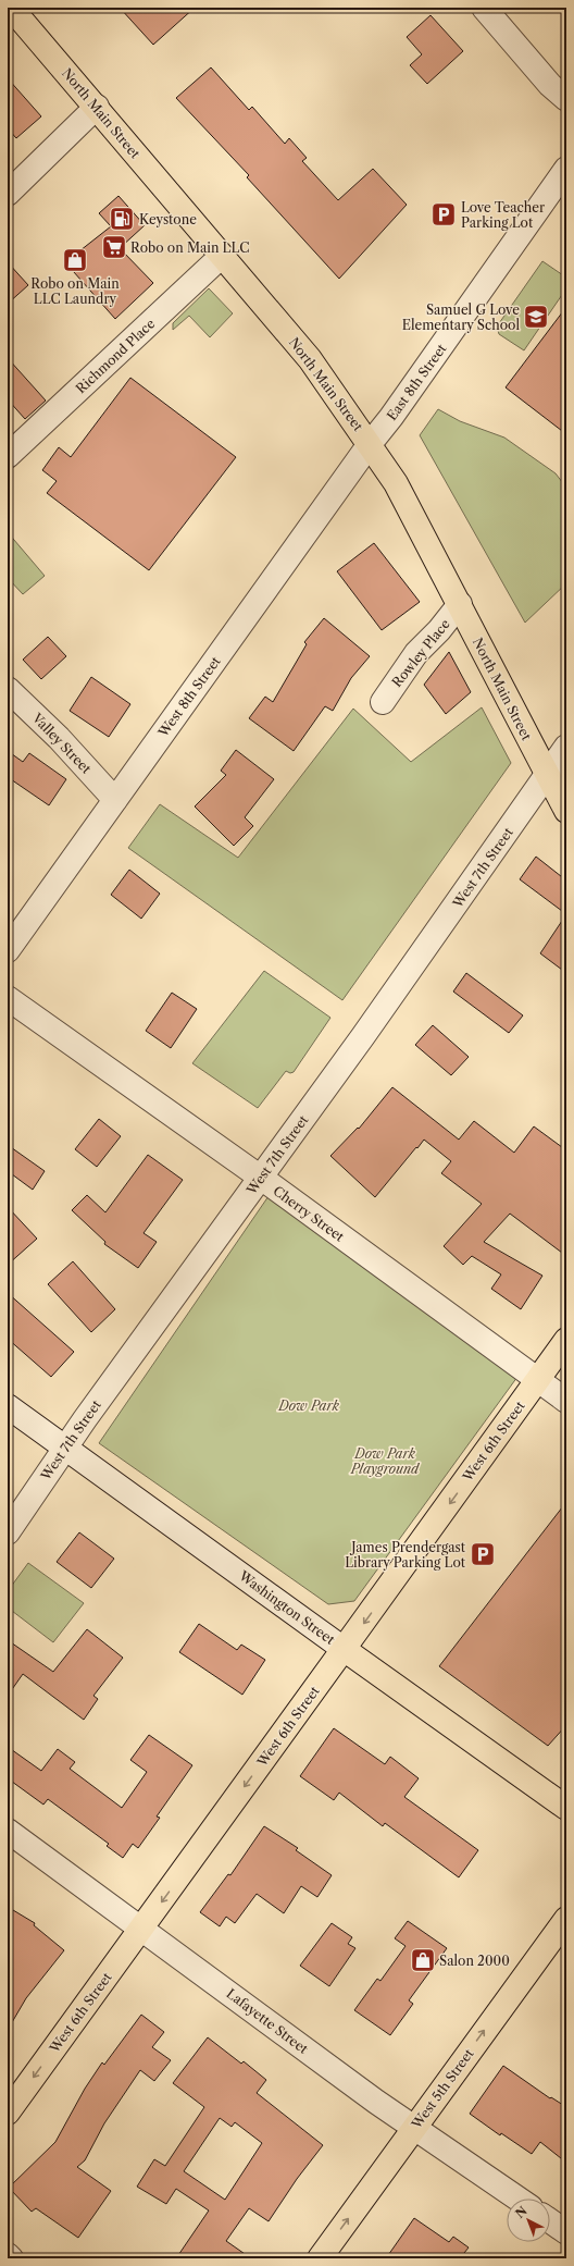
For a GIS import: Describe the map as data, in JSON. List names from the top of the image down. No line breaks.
{"streets":{"main road":["North Main Street","West 6th Street","Washington Street","West 5th Street"],"street":["Richmond Place","East 8th Street","Rowley Place","West 8th Street","Valley Street","West 7th Street","Cherry Street","Lafayette Street"]},"crossings":[["North Main Street","Richmond Place"],["North Main Street","East 8th Street"],["North Main Street","Rowley Place"],["North Main Street","West 8th Street"],["North Main Street","West 7th Street"],["East 8th Street","West 8th Street"],["West 8th Street","Valley Street"],["West 7th Street","Cherry Street"],["West 7th Street","Washington Street"],["Cherry Street","West 6th Street"],["West 6th Street","Washington Street"],["West 6th Street","Lafayette Street"],["Lafayette Street","West 5th Street"]],"one_way":["West 6th Street","West 5th Street"],"parks":["Dow Park","Dow Park Playground"],"places":{"parking":["Love Teacher Parking Lot","James Prendergast Library Parking Lot"],"fuel station":["Keystone"],"supermarket":["Robo on Main LLC"],"shop":["Robo on Main LLC Laundry","Salon 2000"],"school or university":["Samuel G Love Elementary School"]},"north":"top left"}
